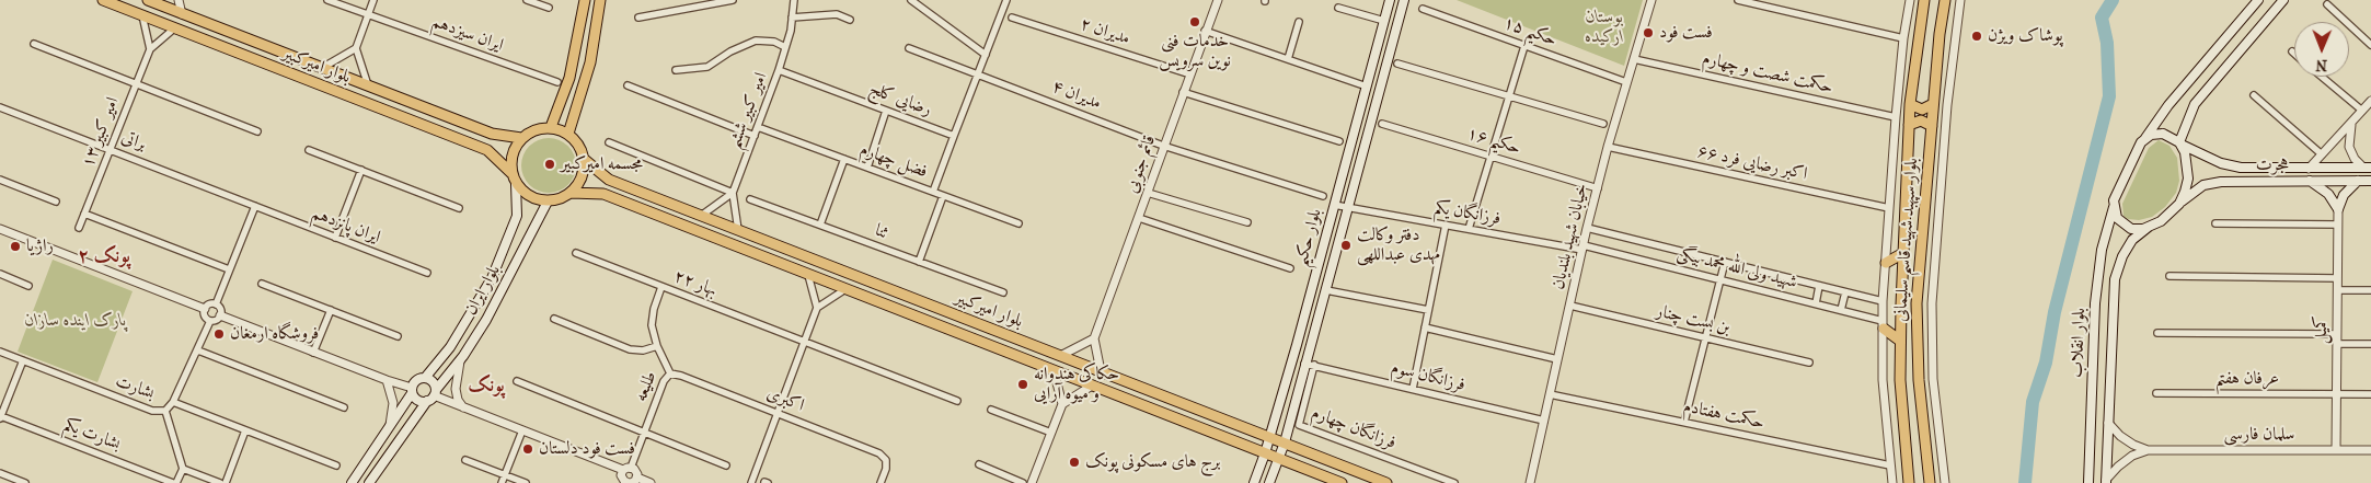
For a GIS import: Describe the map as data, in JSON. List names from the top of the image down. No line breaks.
{"streets":{"main road":["بلوار امیرکبیر","هجرت","بلوار حکیم","بلوار سپهبد شهید قاسم سلیمانی","بلوار ایران","بلوار انقلاب"],"street":["مدیران ۲","حکیم ۱۵","ایران سیزدهم","حکمت شصت و چهارم","مدیران ۴","رضایی کلج","امیر کبیر ششم","امیر کبیر ۱۳","براتی","حکیم ۱۶","فضل چهارم","۶۶ اکبر رضایی فرد","قائم جنوبی","فرزانگان یکم","ایران پانزدهم","ثنا","خیابان شهید بلندیان","شهید ولی الله محمد بیگی","بهار ۲۲","بن بست چنار","کمیل","فرزانگان سوم","عرفان هفتم","طلیعه","بشارت","اکبری","حکمت هفتادم","فرزانگان چهارم","بشارت یکم","سلمان فارسی"]},"crossings":[["مدیران ۲","قائم جنوبی"],["حکیم ۱۵","خیابان شهید بلندیان"],["بلوار امیرکبیر","امیر کبیر ششم"],["بلوار امیرکبیر","بلوار حکیم"],["بلوار امیرکبیر","بلوار ایران"],["حکمت شصت و چهارم","خیابان شهید بلندیان"],["مدیران ۴","قائم جنوبی"],["رضایی کلج","امیر کبیر ششم"],["امیر کبیر ششم","فضل چهارم"],["امیر کبیر ۱۳","براتی"],["براتی","ایران پانزدهم"],["حکیم ۱۶","خیابان شهید بلندیان"],["۶۶ اکبر رضایی فرد","خیابان شهید بلندیان"],["هجرت","بلوار انقلاب"],["فرزانگان یکم","خیابان شهید بلندیان"],["فرزانگان یکم","بلوار حکیم"],["فرزانگان یکم","شهید ولی الله محمد بیگی"],["خیابان شهید بلندیان","شهید ولی الله محمد بیگی"],["خیابان شهید بلندیان","بن بست چنار"],["خیابان شهید بلندیان","فرزانگان سوم"],["خیابان شهید بلندیان","حکمت هفتادم"],["بلوار حکیم","فرزانگان سوم"],["بهار ۲۲","طلیعه"],["کمیل","عرفان هفتم"],["کمیل","سلمان فارسی"],["بلوار انقلاب","سلمان فارسی"],["فرزانگان سوم","فرزانگان چهارم"],["طلیعه","اکبری"]],"districts":["پونک ۲","پونک"],"parks":["بوستان ارکیده","پارک اینده سازان"],"places":["خدمات فنی نوین سرویس","فست فود","پوشاک ویژن","مجسمه امیرکبیر","دفتر وکالت مهدی عبداللهی","راژیا","فروشگاه ارمغان","حکاکی هندوانه و میوه آرایی","فست فود دلستان","برج های مسکونی پونک"],"north":"bottom"}
